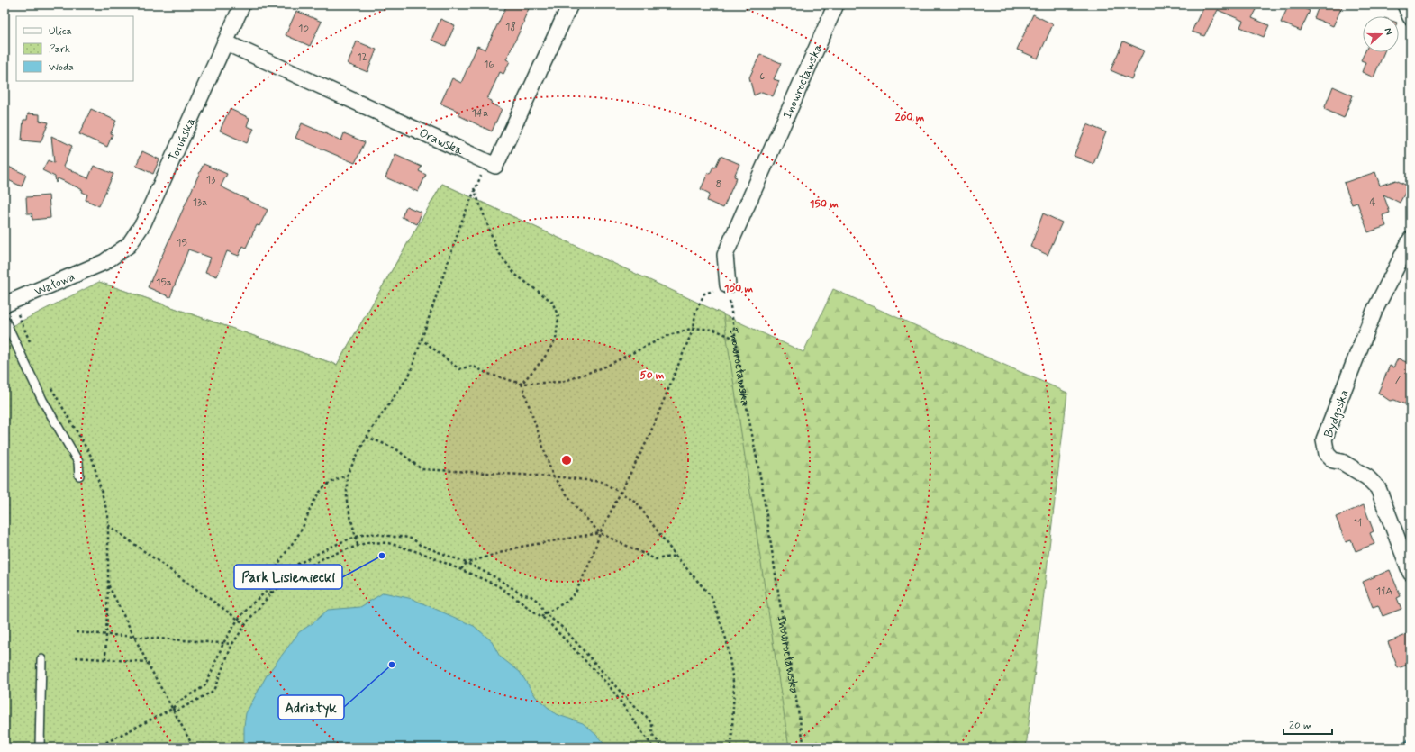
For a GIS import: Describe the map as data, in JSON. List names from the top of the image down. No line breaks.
{"streets":{"street":["Inowrocławska","Toruńska","Orawska","Wałowa","Bydgoska"]},"crossings":[["Toruńska","Orawska"],["Toruńska","Wałowa"]],"places":["Park Lisieniecki","Adriatyk"],"house_numbers":["18","10","12","16","6","14a","13","8","13a","4","15","15a","7","11","11A"],"legend":["Ulica","Park","Woda"],"scale_bar":"20 m","north":"right","rings":["200 m","150 m","100 m","50 m"]}
